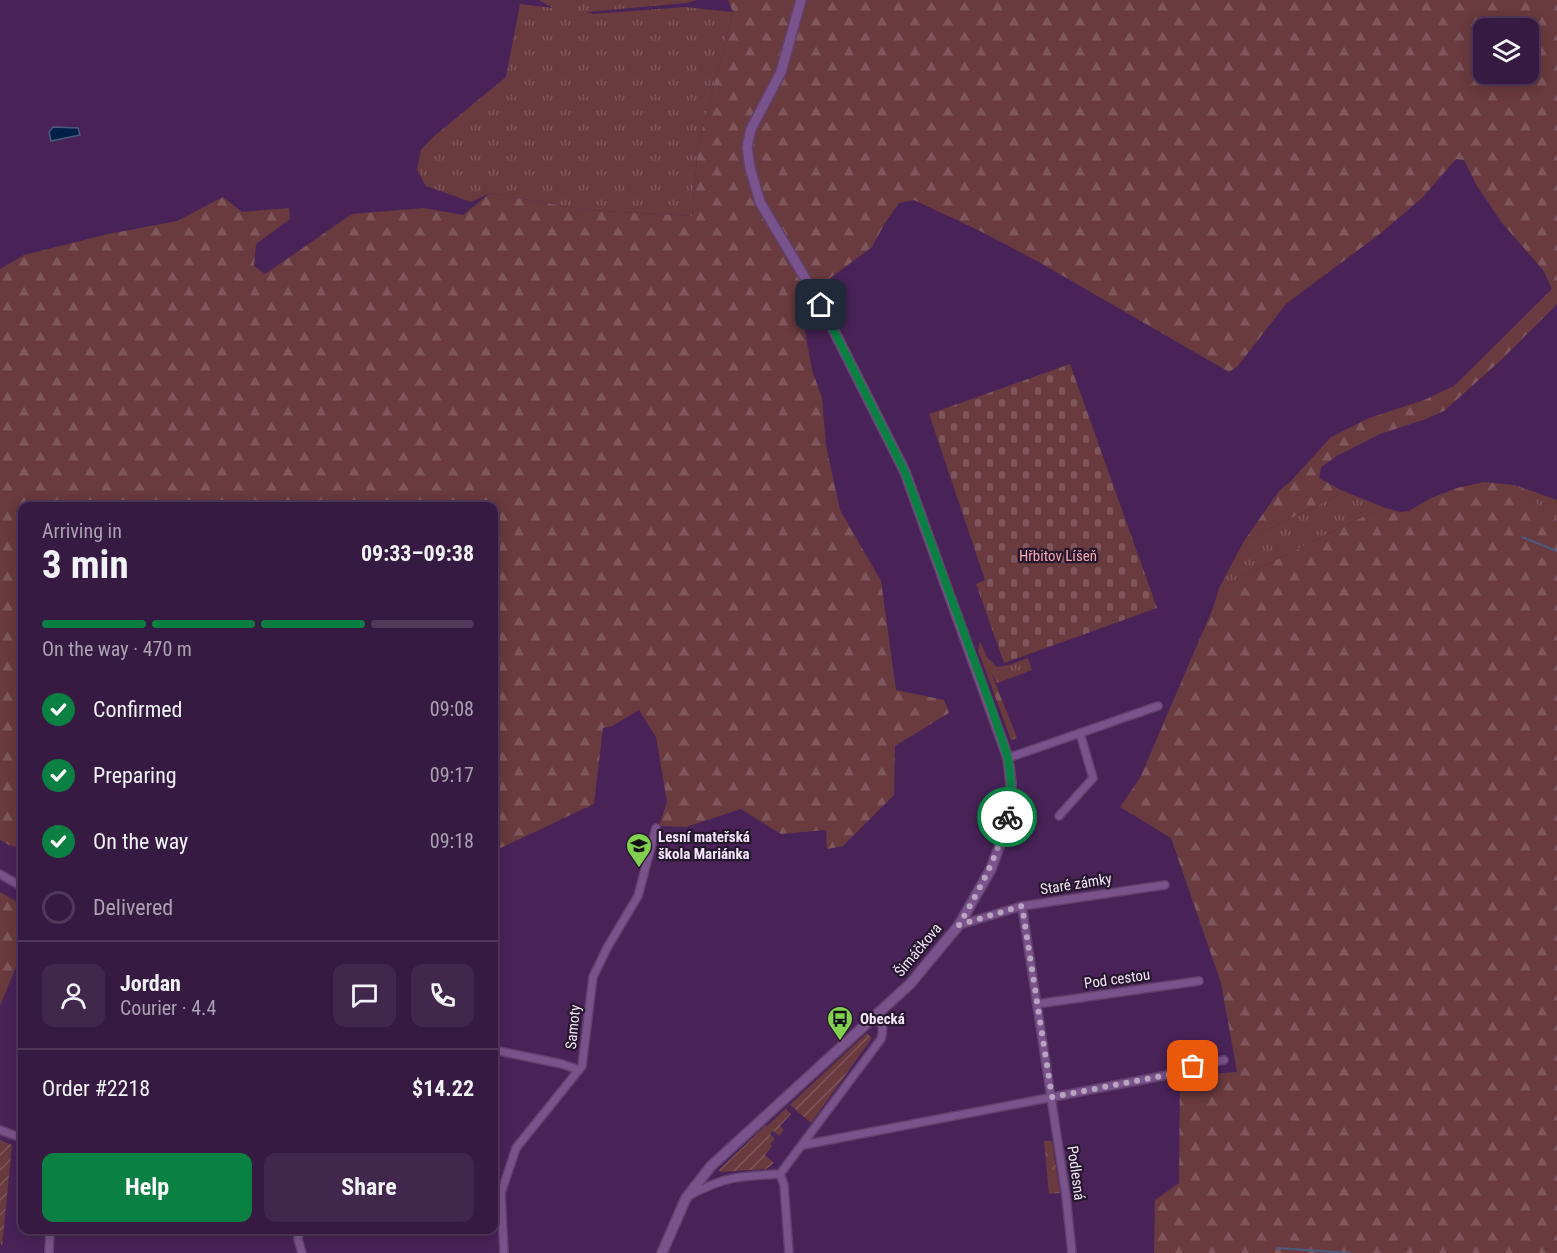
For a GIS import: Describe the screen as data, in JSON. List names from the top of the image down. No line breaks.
{"streets":{"street":["Staré zámky","Šimáčkova","Pod cestou","Samoty","Podlesná"]},"crossings":[["Staré zámky","Šimáčkova"],["Staré zámky","Podlesná"],["Pod cestou","Podlesná"]],"parks":["Hřbitov Líšeň"],"places":{"school or university":["Lesní mateřská škola Mariánka"],"bus stop":["Obecká"]},"page":{"heading":["3 min","Arriving in","09:33–09:38"],"panel":["Jordan","Courier · 4.4","Order #2218","$14.22"],"bar":"On the way · 470 m","list":[["Confirmed","09:08"],["Preparing","09:17"],["On the way","09:18"],"Delivered"],"buttons":["Help","Share"]}}
